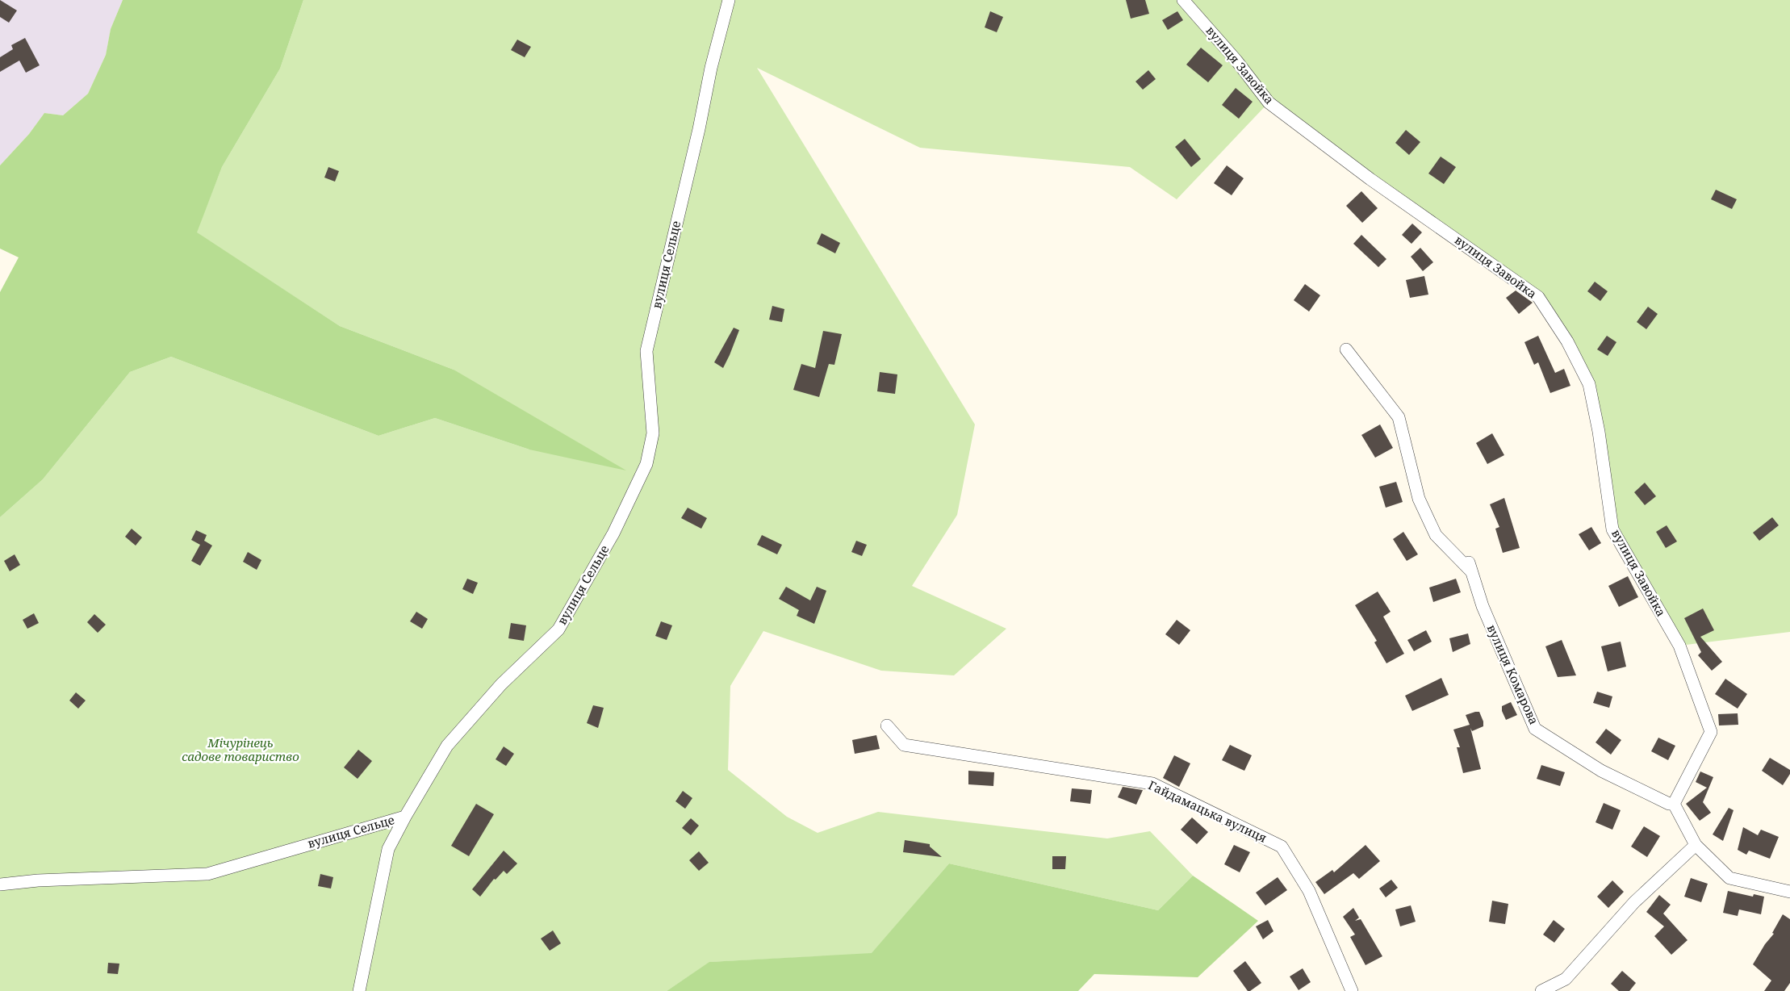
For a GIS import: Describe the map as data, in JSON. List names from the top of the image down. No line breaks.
{"streets":{"street":["вулиця Завойка","вулиця Сельце","вулиця Комарова","Гайдамацька вулиця"]},"crossings":[["вулиця Завойка","вулиця Комарова"]],"parks":["Мічурінець садове товариство"]}
